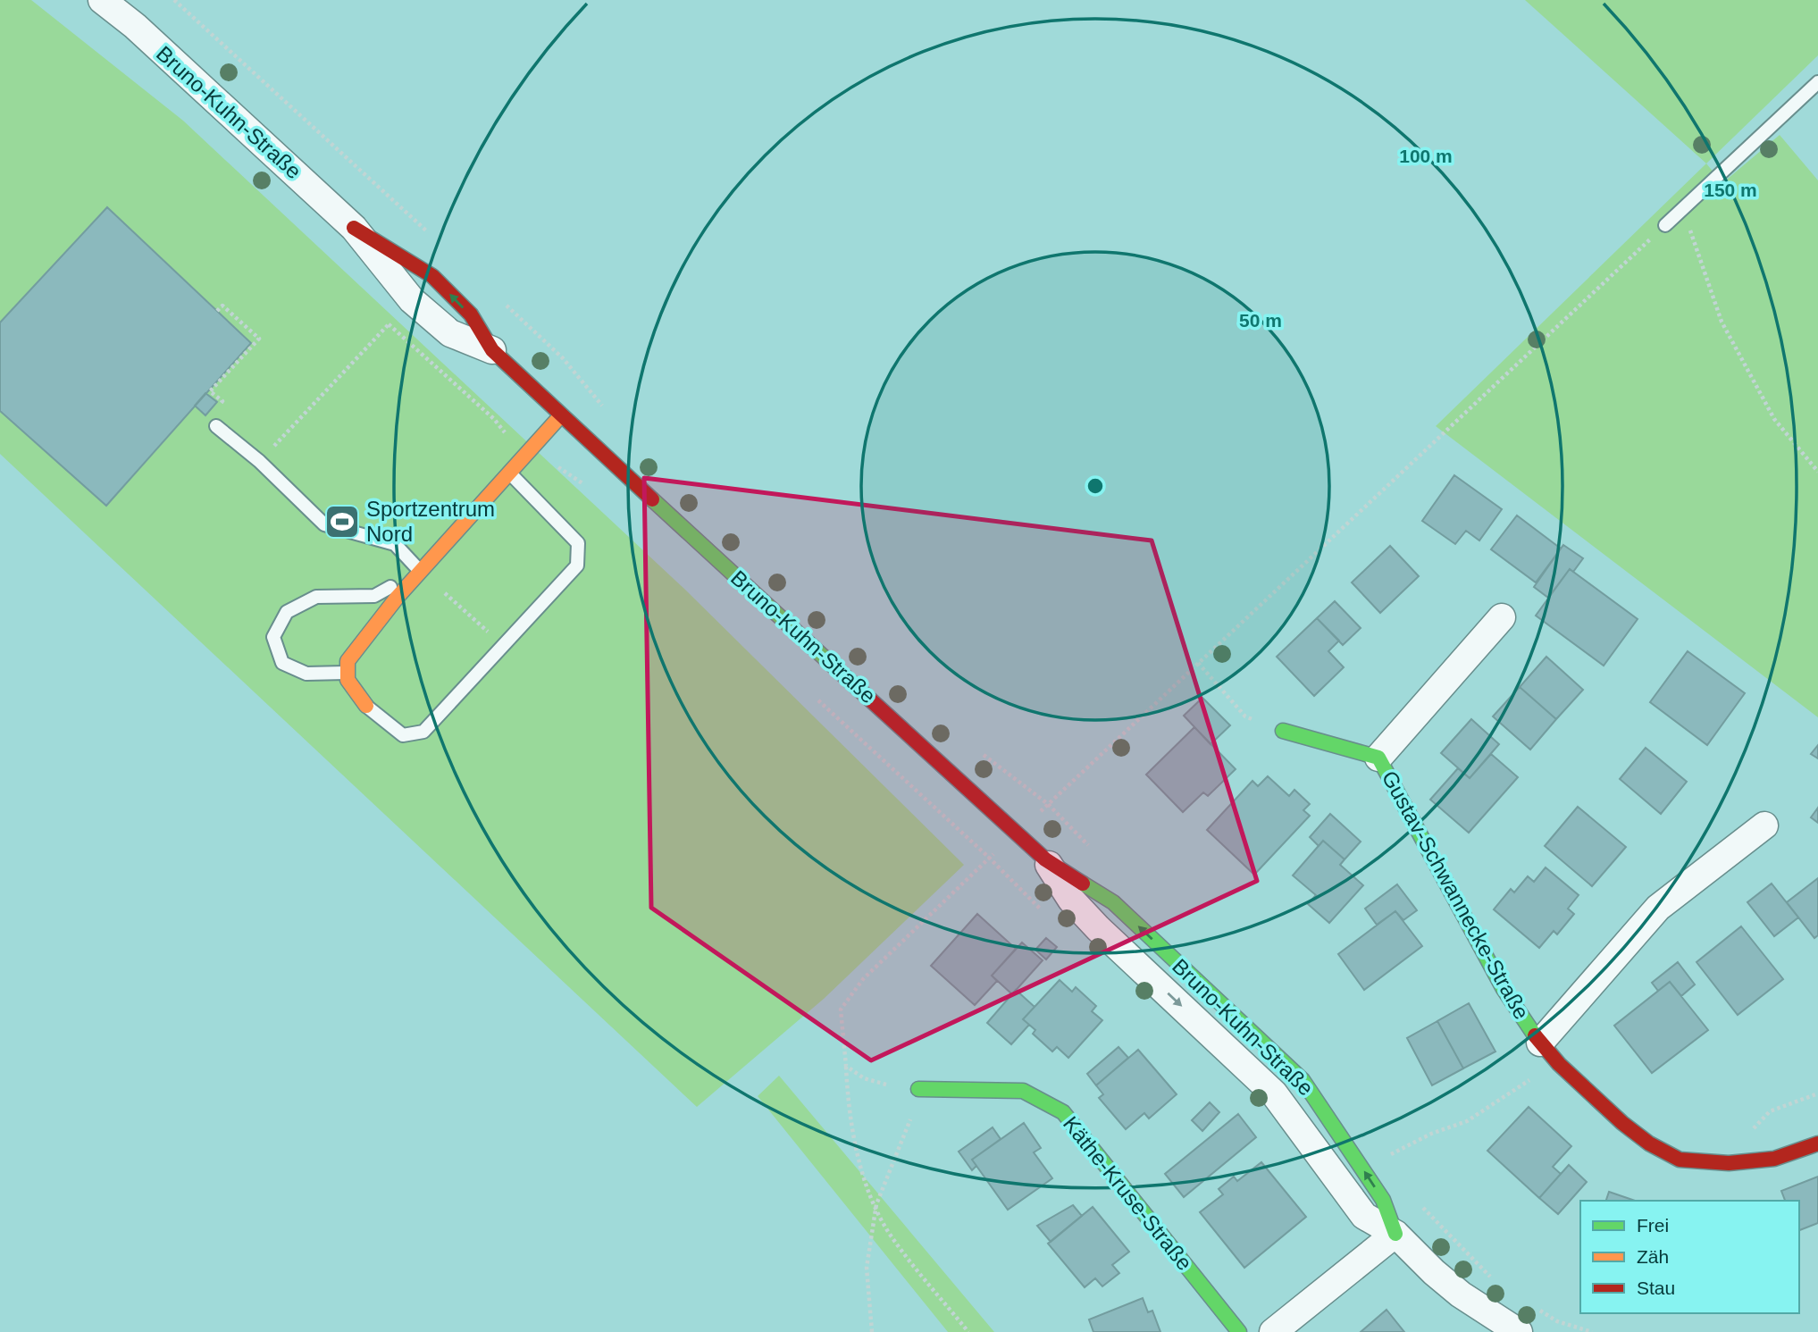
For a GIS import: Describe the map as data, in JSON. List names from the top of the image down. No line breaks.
{"streets":{"street":["Bruno-Kuhn-Straße","Gustav-Schwannecke-Straße","Käthe-Kruse-Straße"]},"places":{"sports":["Sportzentrum Nord"]},"legend":["Frei","Zäh","Stau"],"rings":["100 m","150 m","50 m"]}
